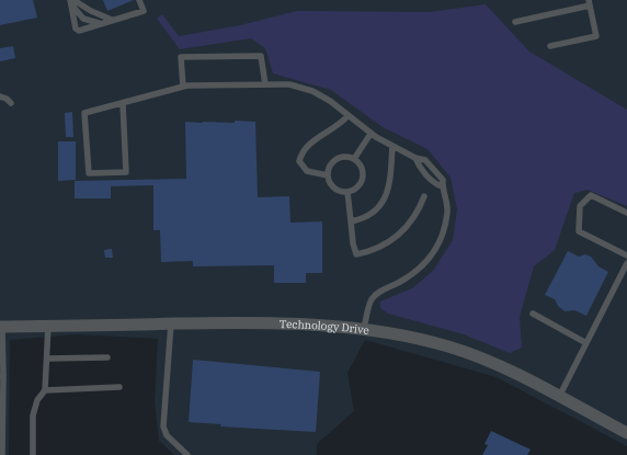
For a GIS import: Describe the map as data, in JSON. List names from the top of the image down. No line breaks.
{"streets":{"street":["Technology Drive"]}}
